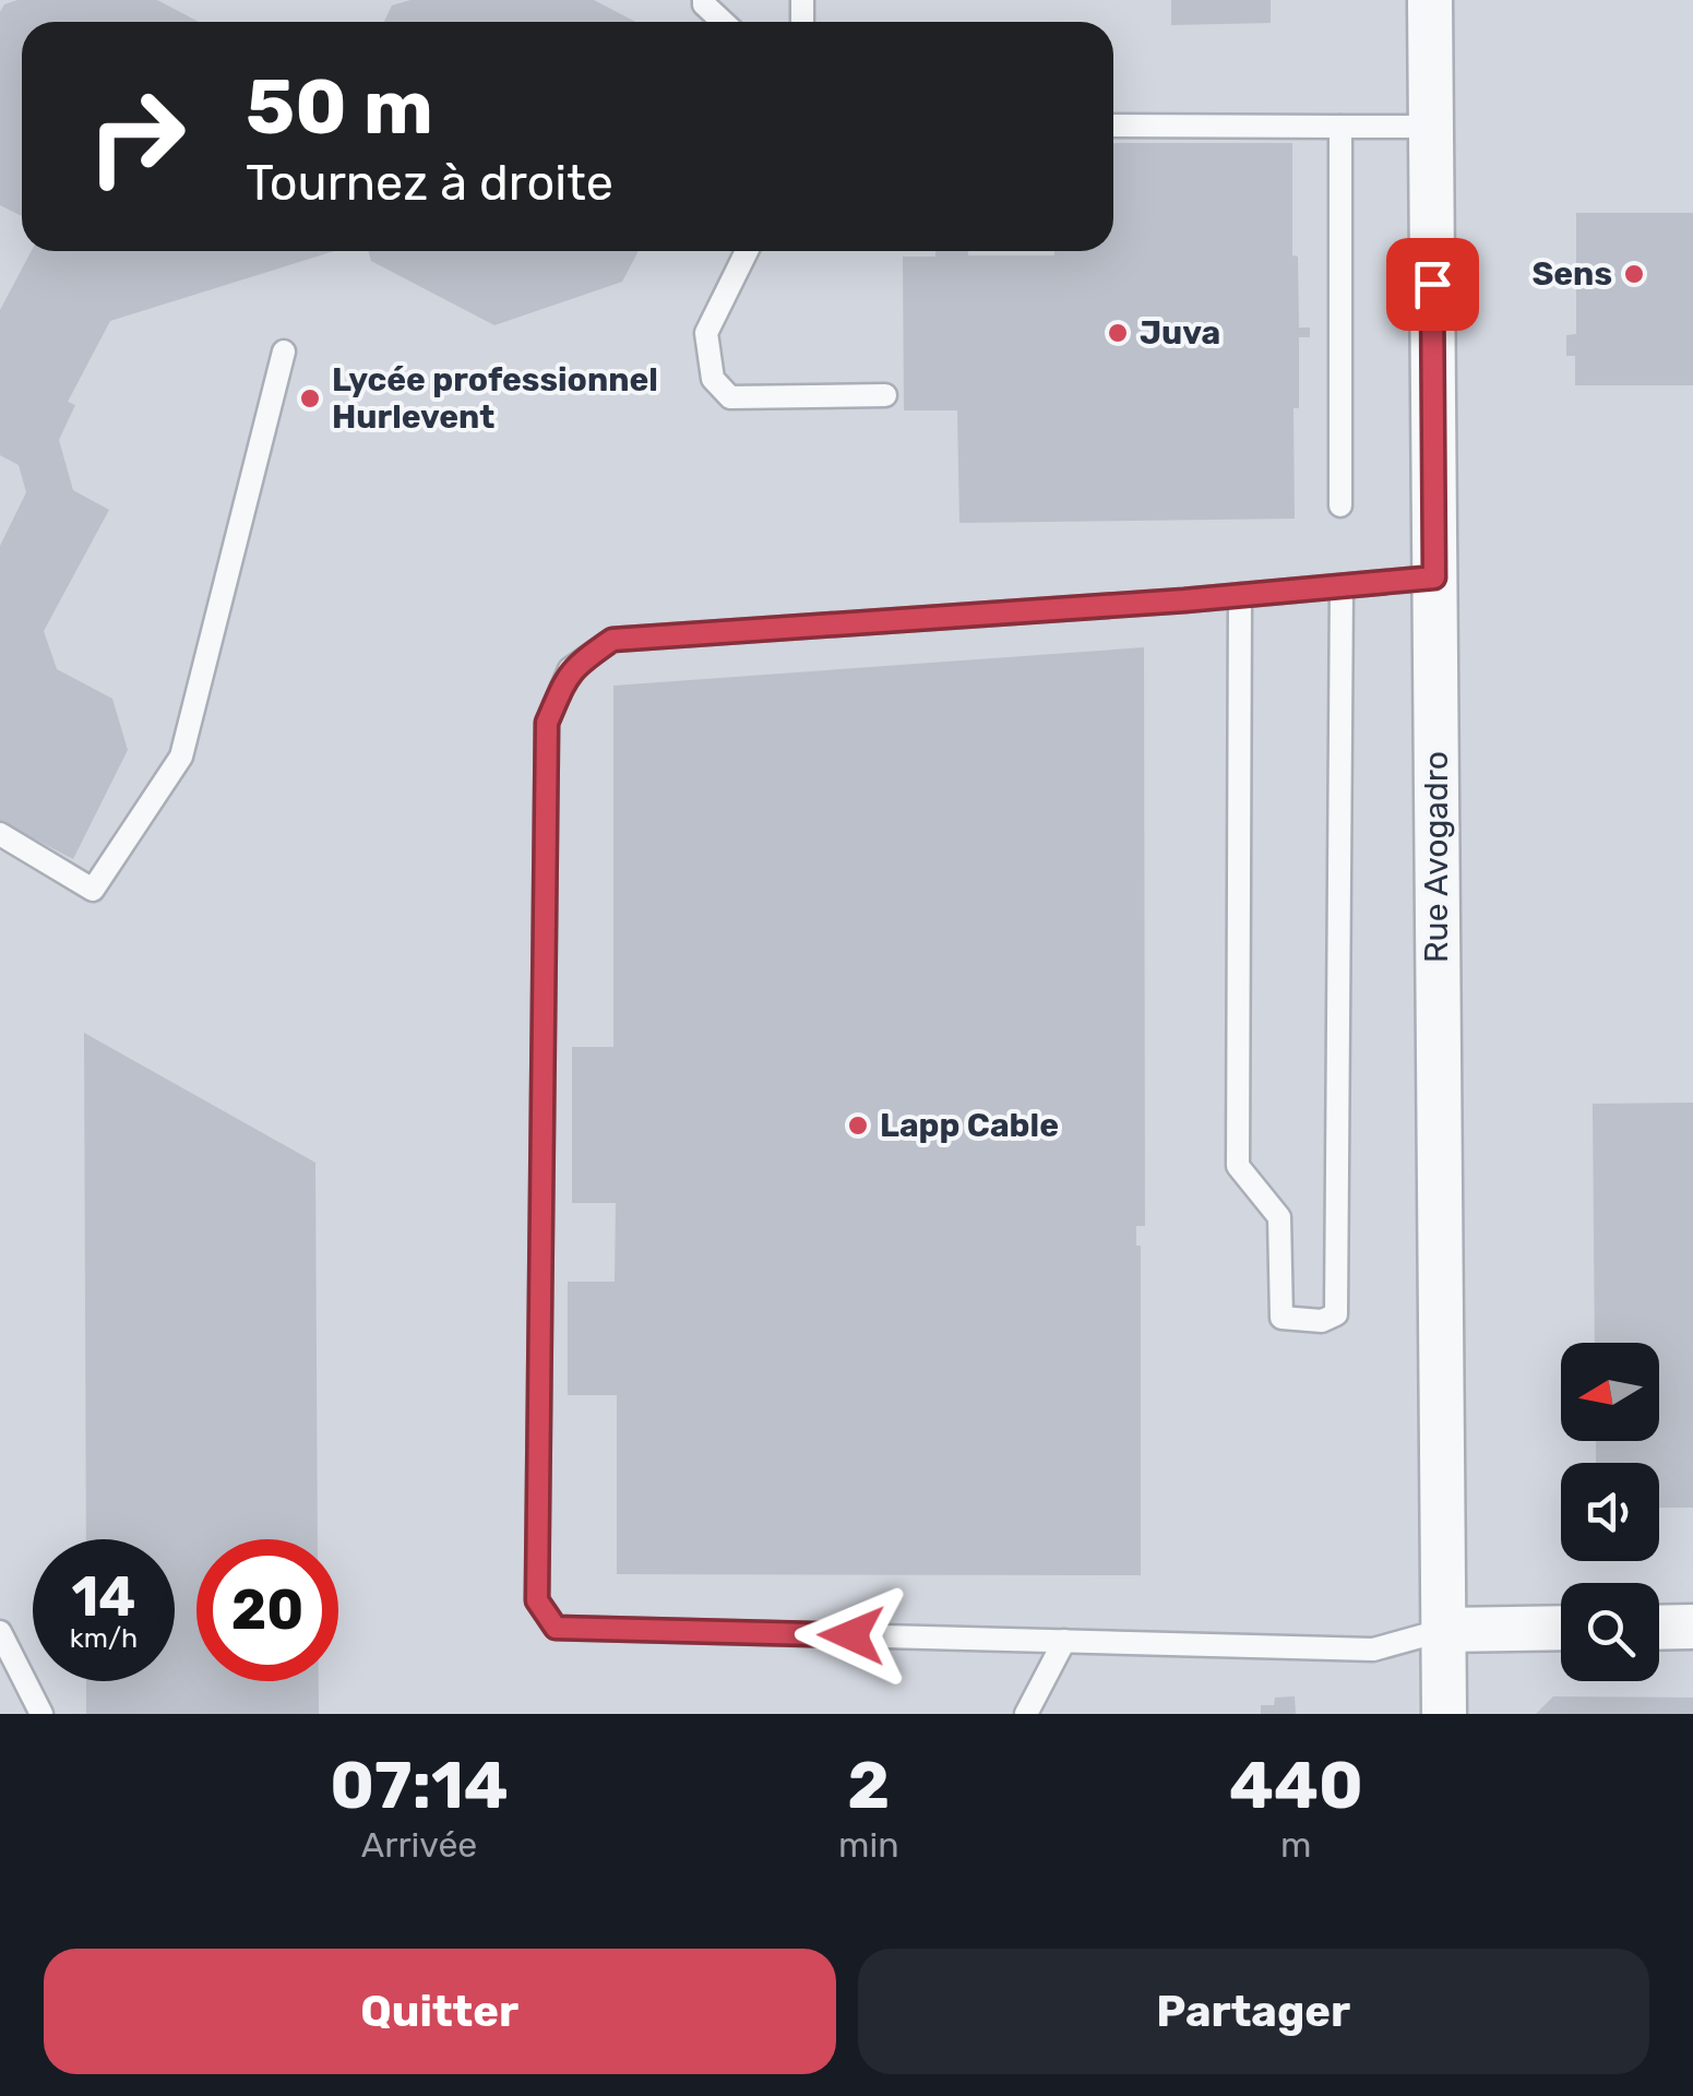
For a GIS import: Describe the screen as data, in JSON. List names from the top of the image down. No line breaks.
{"streets":{"street":["Rue Avogadro"]},"places":["Sens","Juva","Lycée professionnel Hurlevent","Lapp Cable"],"north":"left","page":{"turn":["50 m","Tournez à droite"],"speed":"14 km/h","limit":"20","eta":["07:14","Arrivée","2","min","440","m"],"buttons":["Quitter","Partager"]}}
